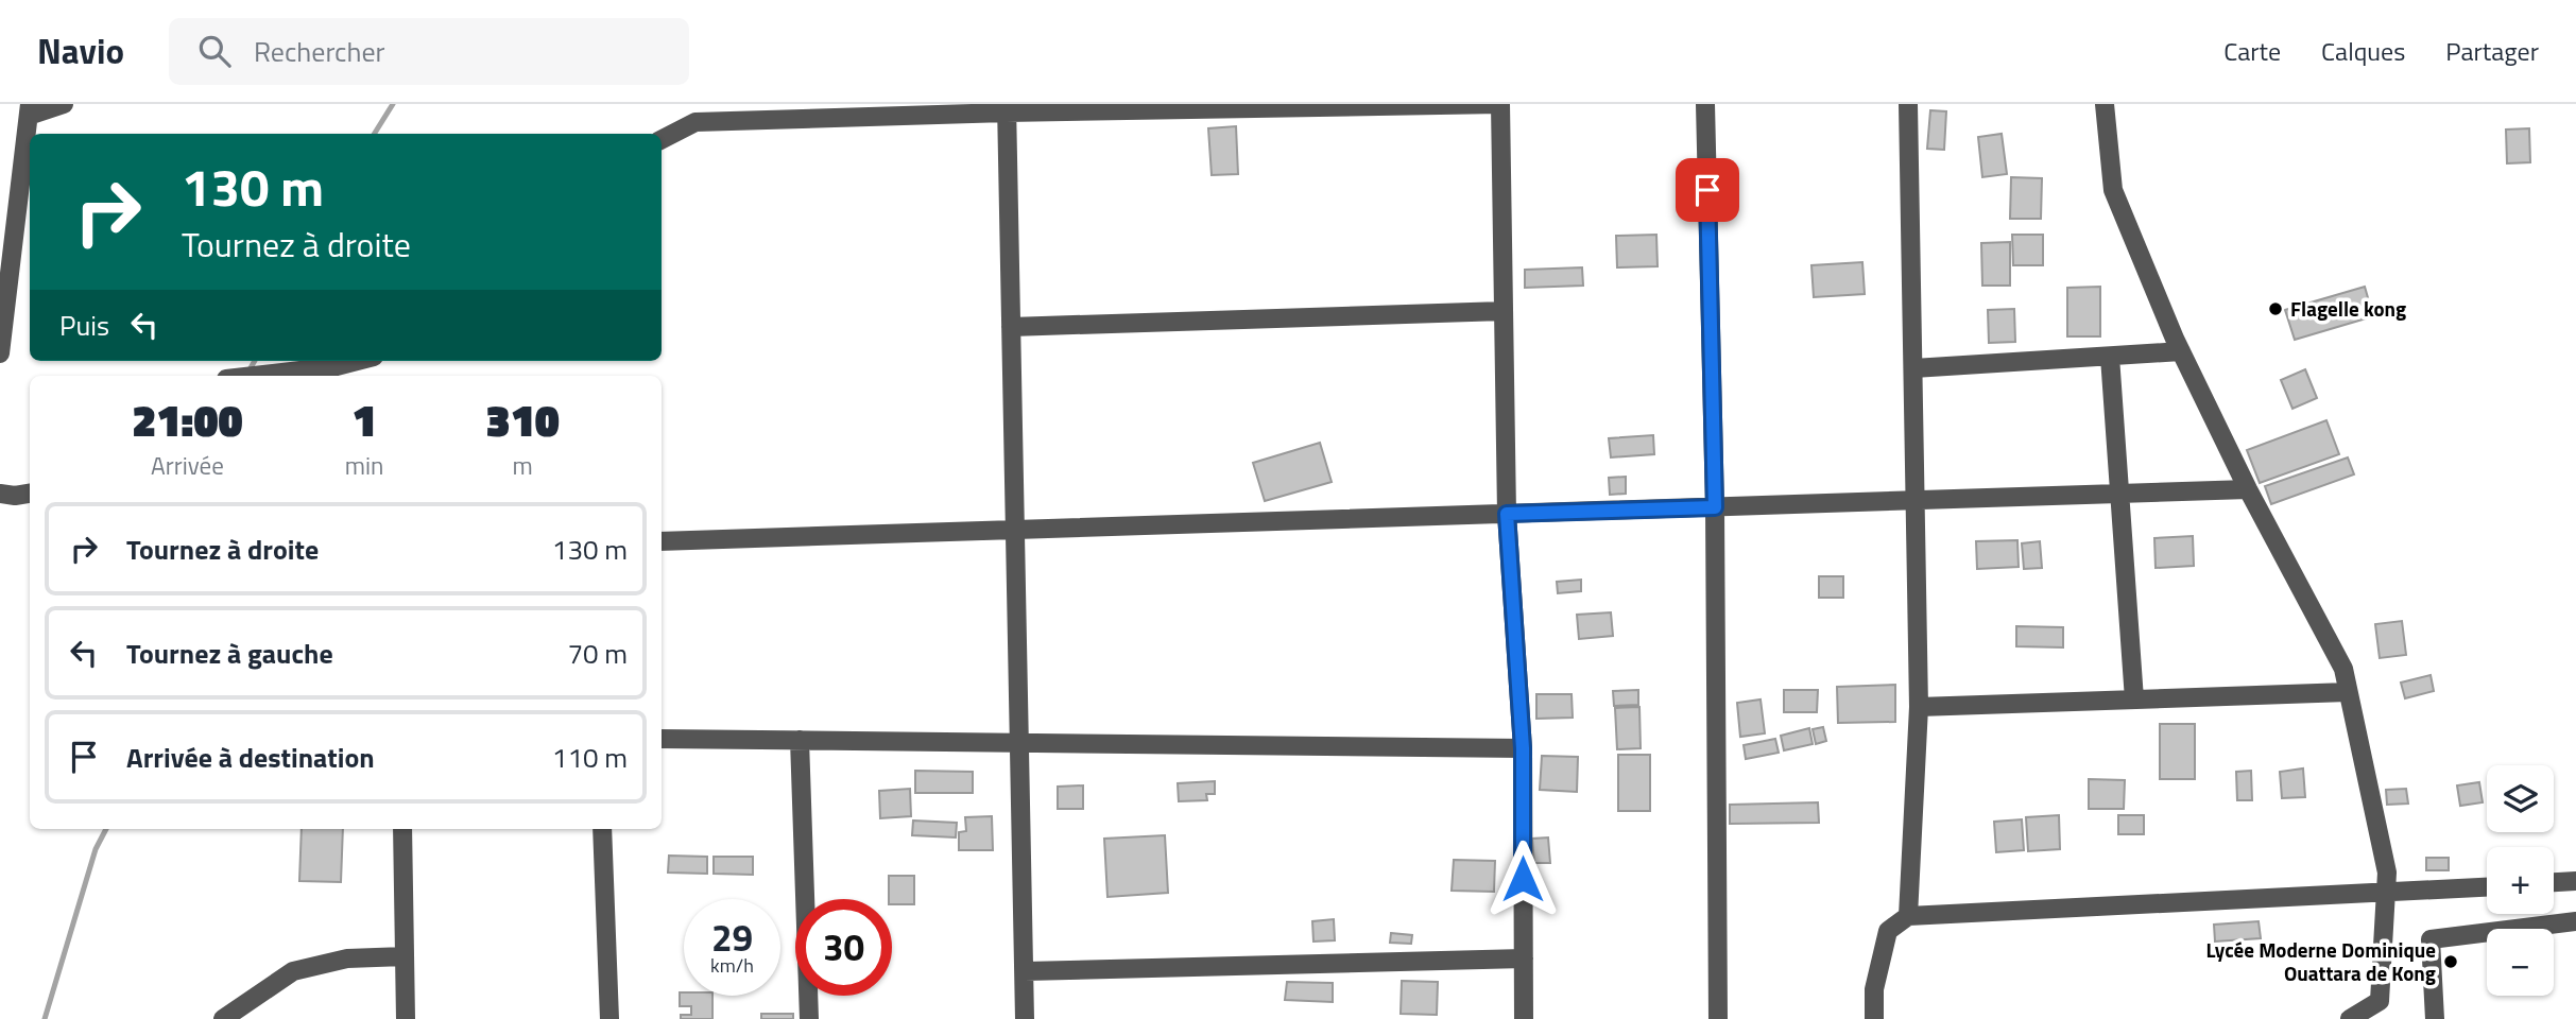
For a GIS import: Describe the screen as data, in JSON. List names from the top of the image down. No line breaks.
{"places":["Flagelle kong","Lycée Moderne Dominique Ouattara de Kong"],"page":{"header":"Navio","search":"Rechercher","nav":["Carte","Calques","Partager"],"turn":["130 m","Tournez à droite"],"then":"Puis","eta":["21:00","Arrivée","1","min","310","m"],"list":[{"name":"Tournez à droite","value":"130 m"},{"name":"Tournez à gauche","value":"70 m"},{"name":"Arrivée à destination","value":"110 m"}],"map_buttons":["+","−"],"speed":"29 km/h","limit":"30"}}
